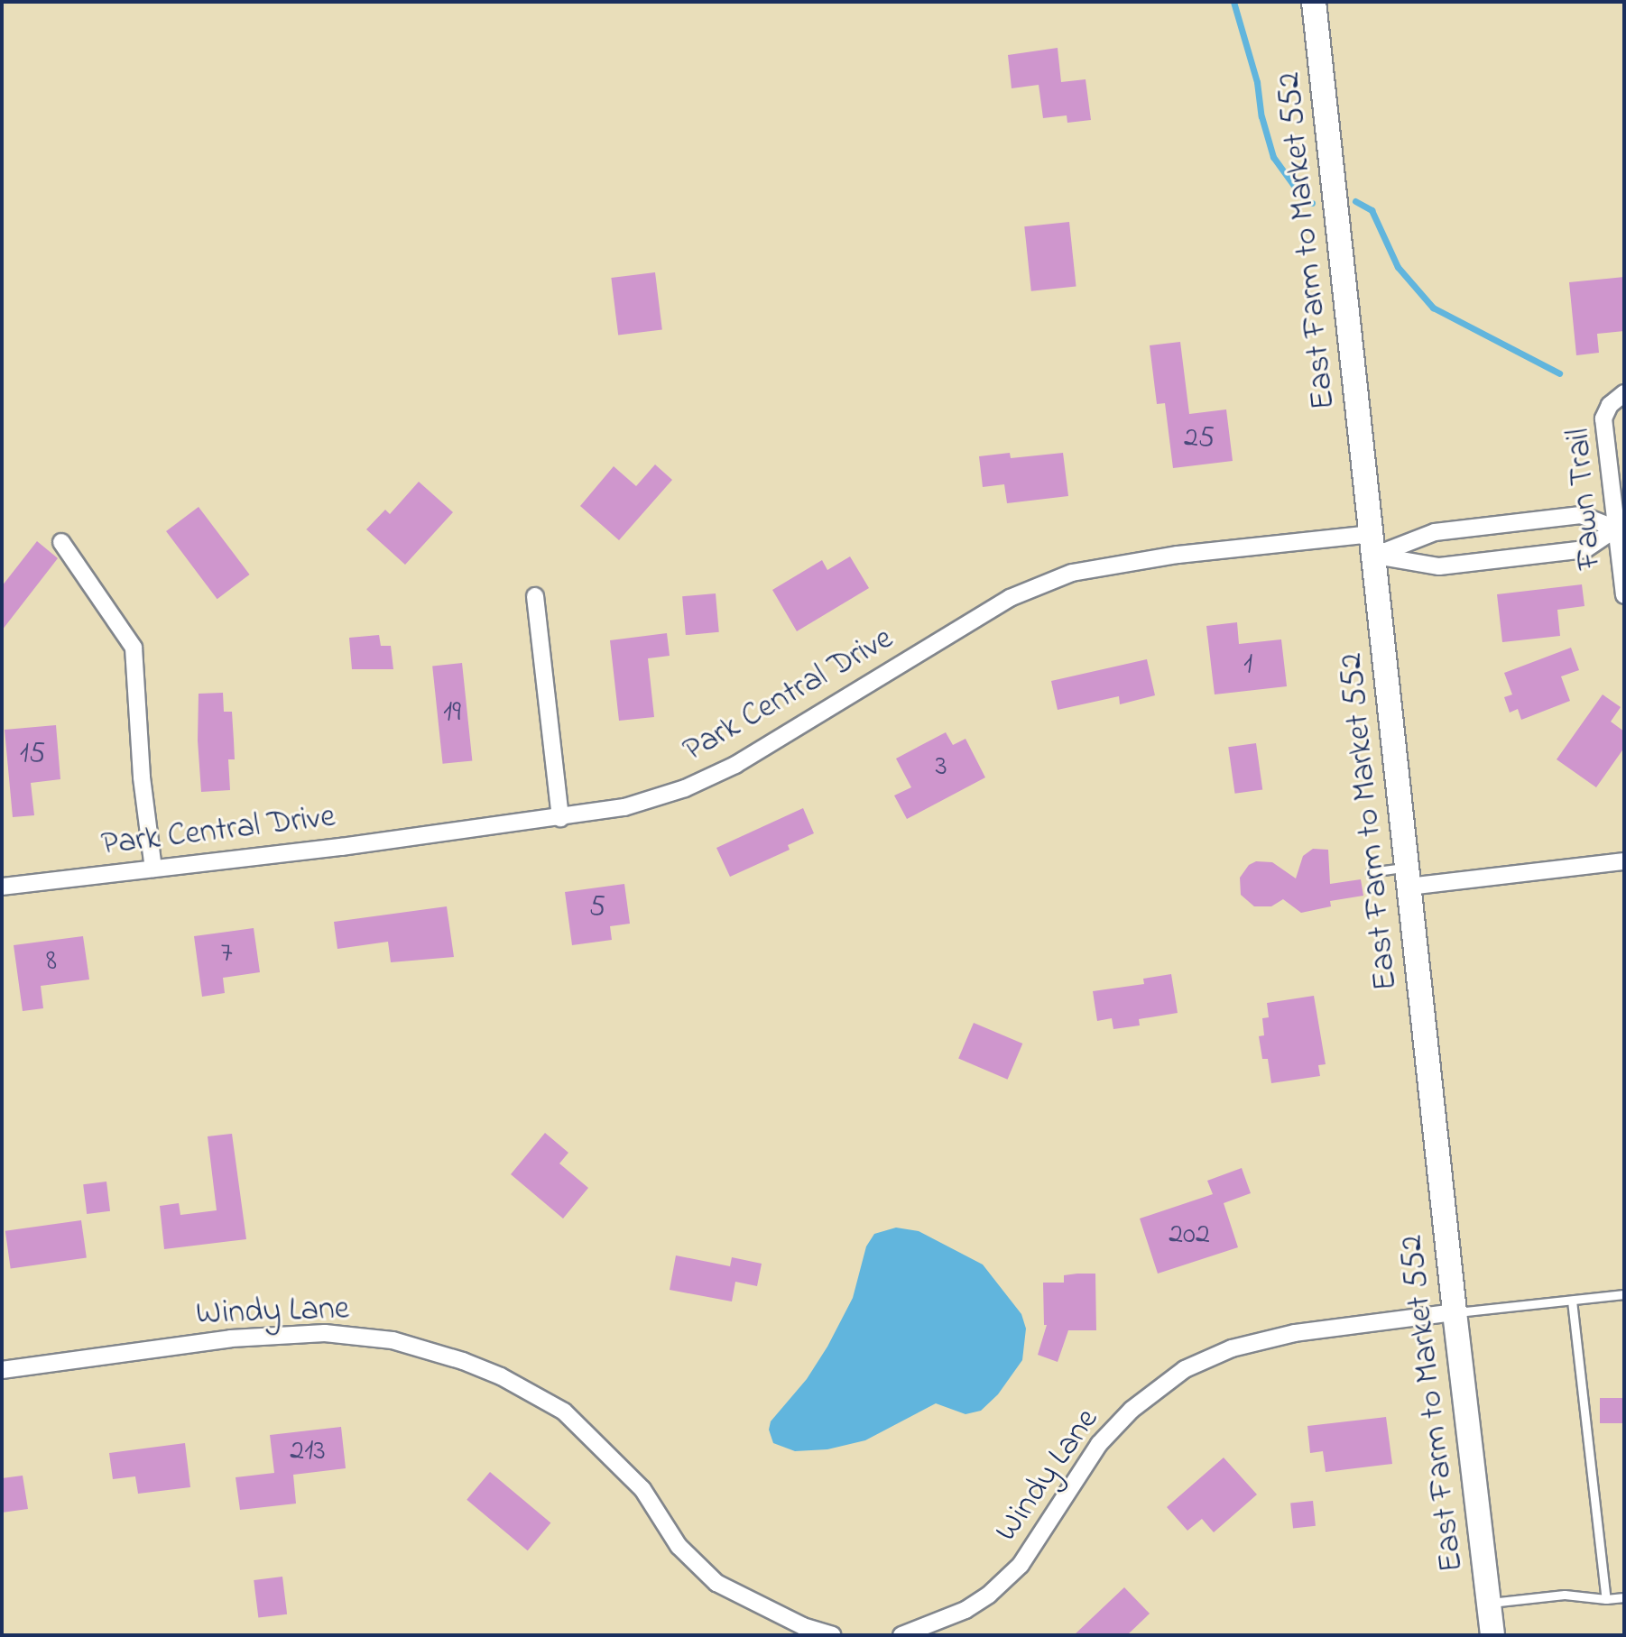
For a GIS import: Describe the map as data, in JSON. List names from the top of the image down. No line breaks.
{"streets":{"main road":["East Farm to Market 552"],"street":["Fawn Trail","Park Central Drive","Windy Lane"]},"crossings":[["East Farm to Market 552","Park Central Drive"],["East Farm to Market 552","Windy Lane"]],"house_numbers":["25","1","19","15","3","5","7","8","202","213"]}
